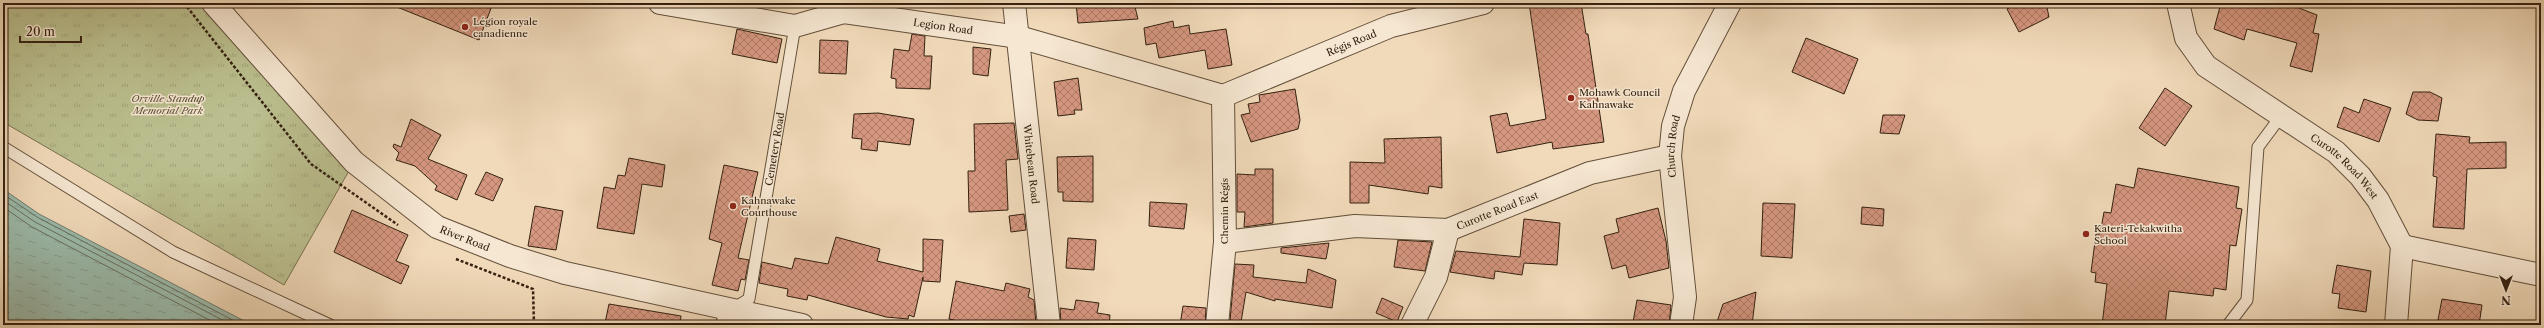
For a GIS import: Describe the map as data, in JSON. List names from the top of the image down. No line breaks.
{"streets":{"street":["Legion Road","Régis Road","Church Road","Whitebean Road","Curotte Road West","Chemin Régis","Curotte Road East","River Road"],"lane":["Cemetery Road"]},"crossings":[["Legion Road","Régis Road"],["Legion Road","Cemetery Road"],["Legion Road","Whitebean Road"],["Legion Road","Chemin Régis"],["Régis Road","Chemin Régis"],["Church Road","Curotte Road East"],["Cemetery Road","River Road"],["Chemin Régis","Curotte Road East"]],"parks":["Orville Standup Memorial Park"],"places":["Légion royale canadienne","Mohawk Council Kahnawake","Kahnawake Courthouse","Kateri-Tekakwitha School"],"scale_bar":"20 m","north":"bottom"}
